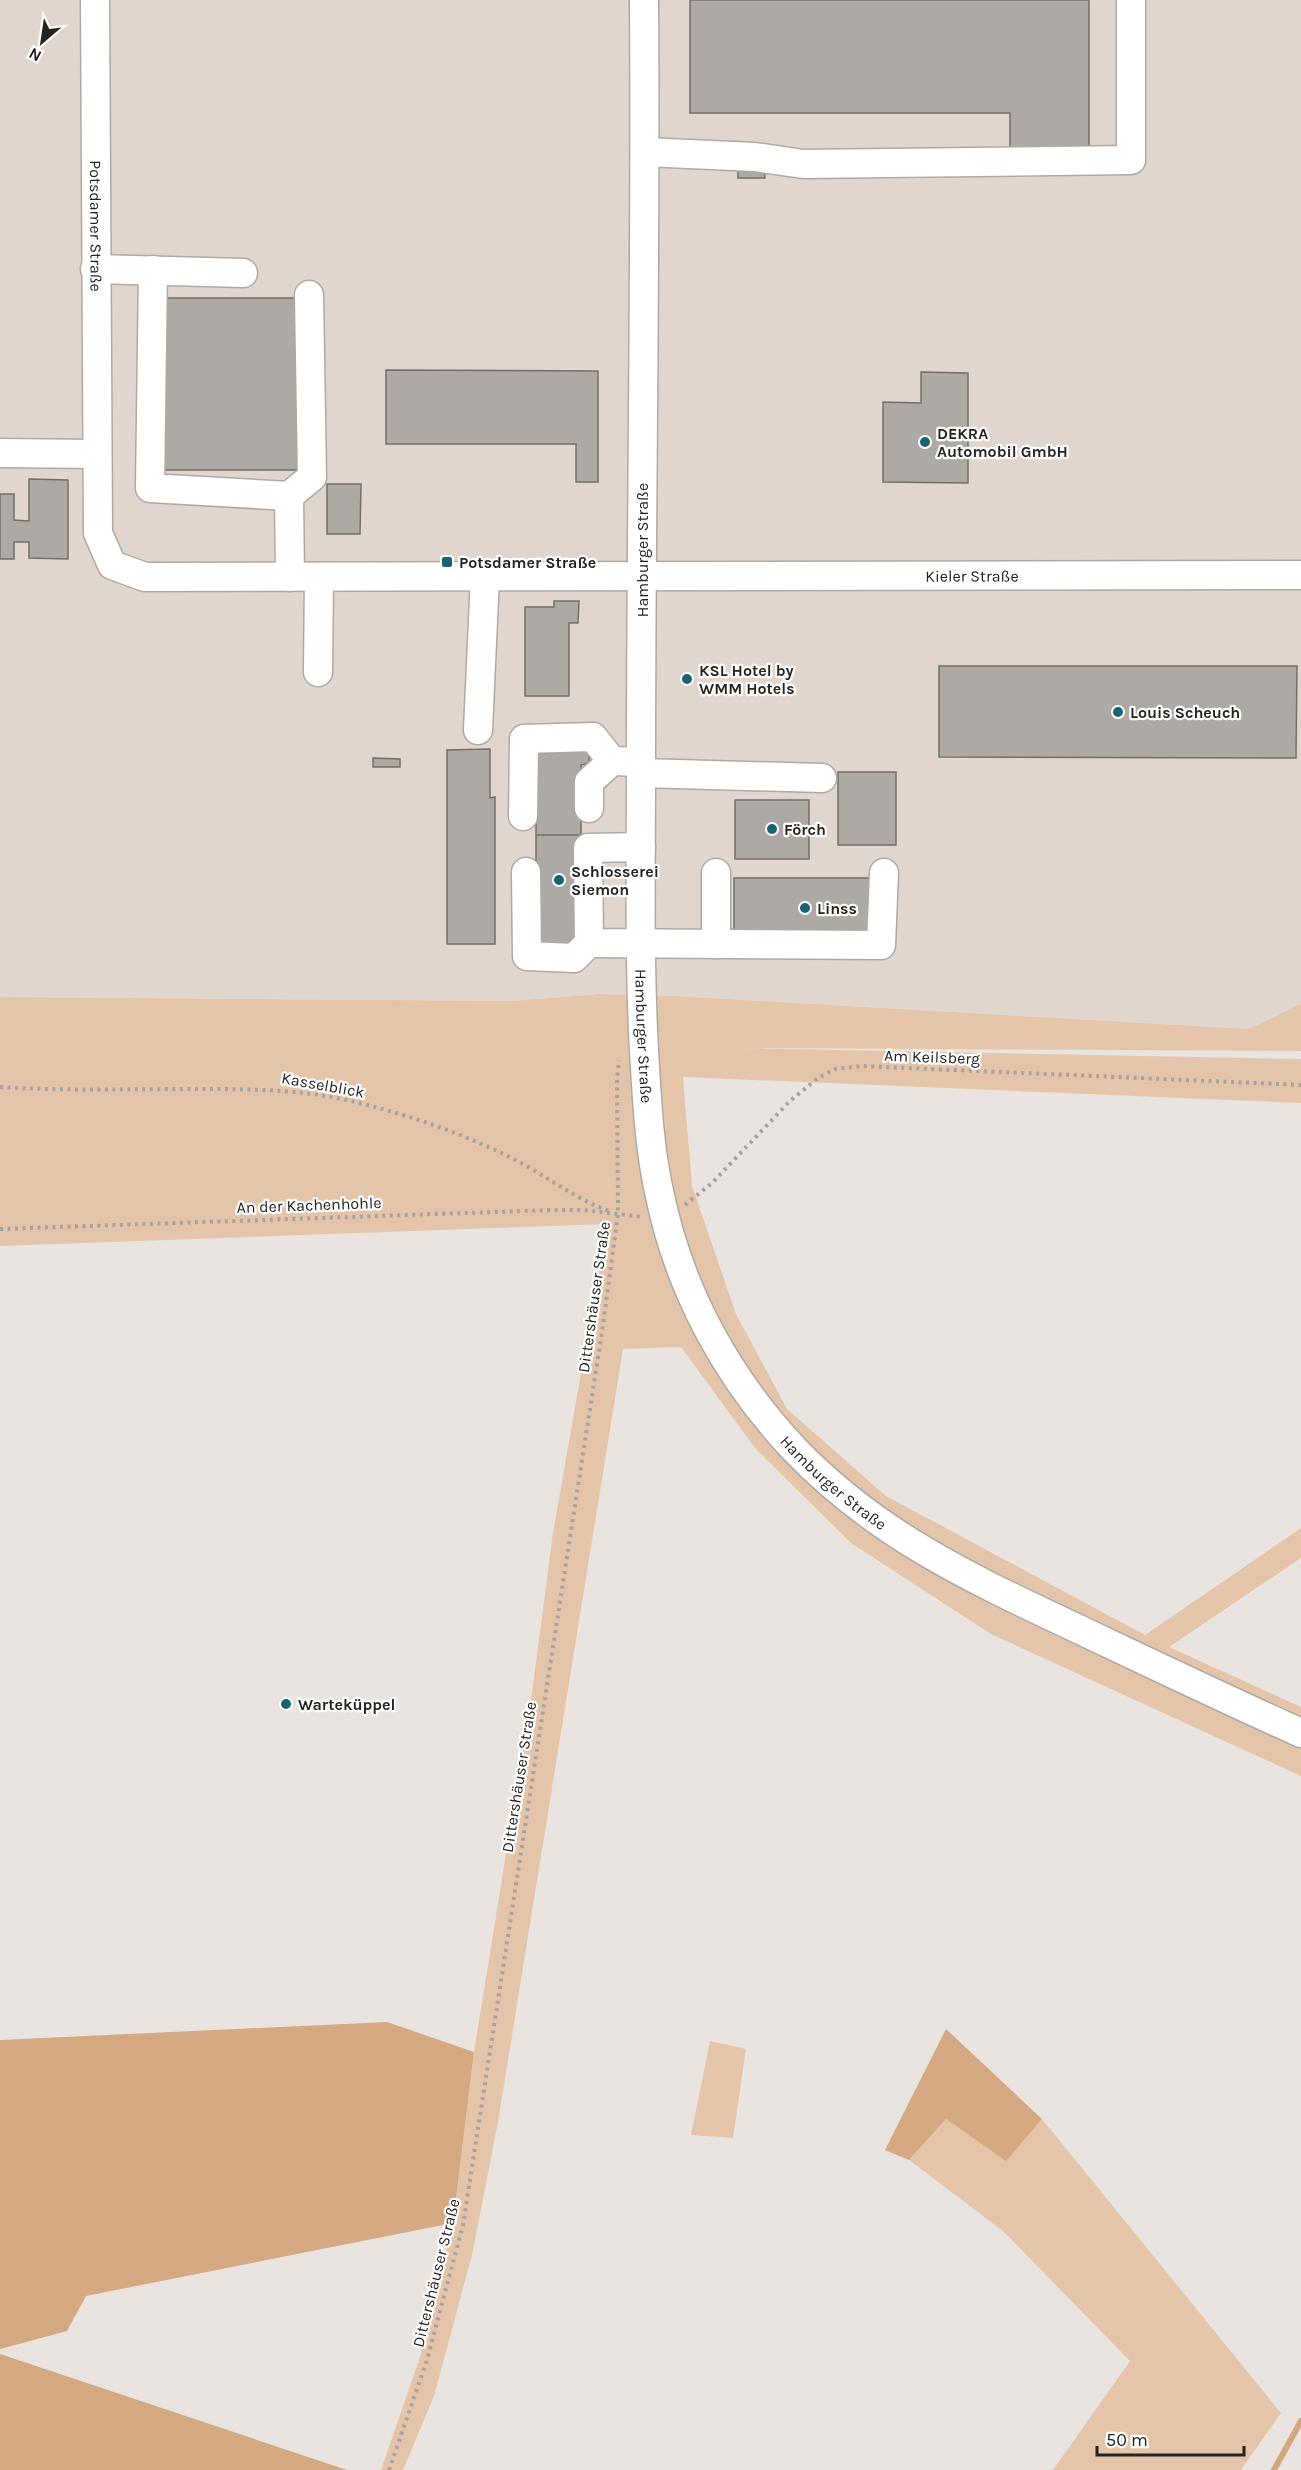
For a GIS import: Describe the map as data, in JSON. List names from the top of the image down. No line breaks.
{"streets":{"street":["Potsdamer Straße","Hamburger Straße","Kieler Straße"],"path":["Am Keilsberg","Kasselblick","An der Kachenhohle","Dittershäuser Straße"]},"crossings":[["Potsdamer Straße","Hamburger Straße"],["Potsdamer Straße","Kieler Straße"],["Hamburger Straße","Kieler Straße"],["Hamburger Straße","Am Keilsberg"],["Am Keilsberg","Kasselblick"],["Am Keilsberg","An der Kachenhohle"],["Am Keilsberg","Dittershäuser Straße"],["Kasselblick","An der Kachenhohle"],["Kasselblick","Dittershäuser Straße"],["An der Kachenhohle","Dittershäuser Straße"]],"places":{"other":["DEKRA Automobil GmbH","KSL Hotel by WMM Hotels","Louis Scheuch","Förch","Schlosserei Siemon","Linss","Warteküppel"],"transit":["Potsdamer Straße"]},"scale_bar":"50 m","north":"bottom left"}
